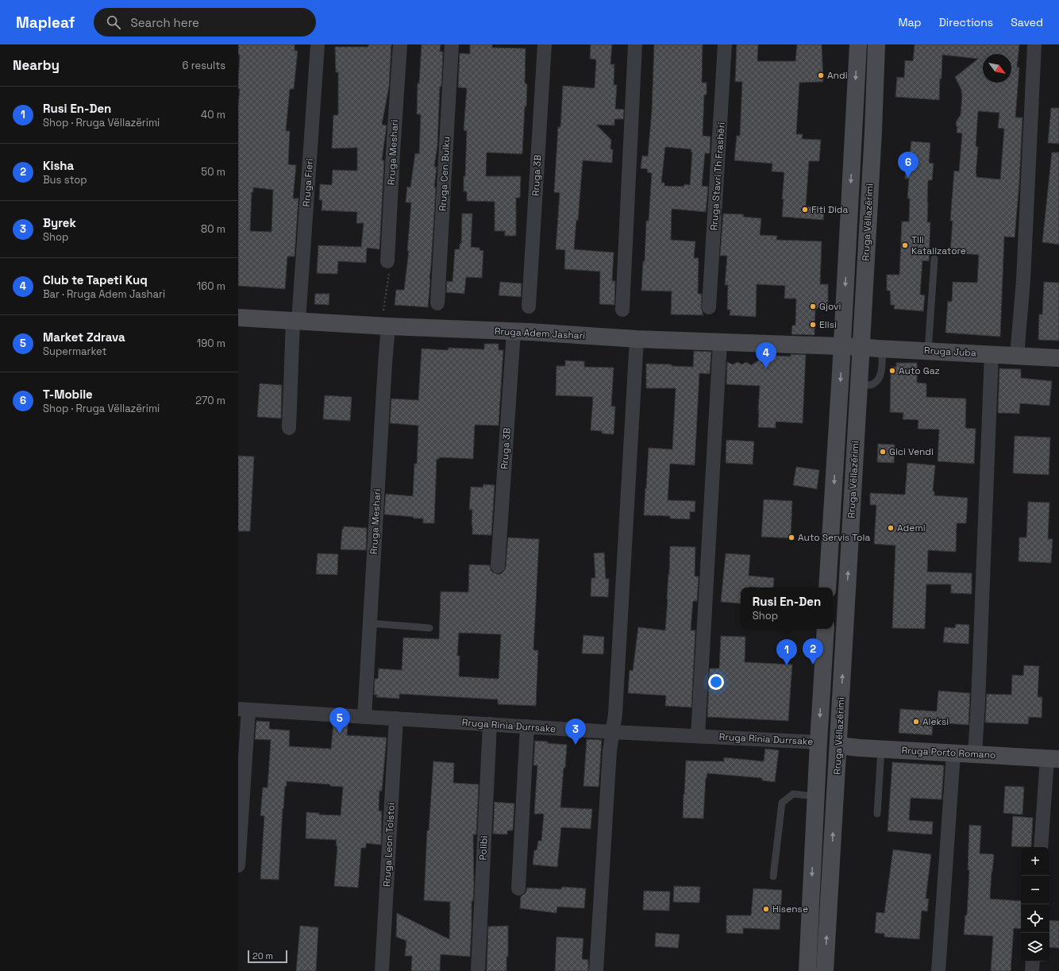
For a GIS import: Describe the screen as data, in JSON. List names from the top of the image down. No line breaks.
{"streets":{"main road":["Rruga Vëllazërimi","Rruga Adem Jashari","Rruga Juba","Rruga Porto Romano"],"street":["Rruga Meshari","Rruga Cen Bulku","Rruga 3B","Rruga Stavri Th Frashëri","Rruga Fieri","Rruga Rinia Durrsake","Rruga Leon Tolstoi","Polibi"]},"crossings":[["Rruga Meshari","Rruga Adem Jashari"],["Rruga Meshari","Rruga Rinia Durrsake"],["Rruga 3B","Rruga Adem Jashari"],["Rruga Fieri","Rruga Adem Jashari"],["Rruga Vëllazërimi","Rruga Adem Jashari"],["Rruga Vëllazërimi","Rruga Juba"],["Rruga Vëllazërimi","Rruga Porto Romano"],["Rruga Adem Jashari","Rruga Juba"],["Rruga Rinia Durrsake","Rruga Leon Tolstoi"],["Rruga Rinia Durrsake","Polibi"]],"places":["Andi","Fiti Dida","Tili Katalizatore","Gjovi","Elisi","Auto Gaz","Gici Vendi","Ademi","Auto Servis Tola","Aleksi","Hisense"],"scale_bar":"20 m","north":"bottom right","page":{"header":"Mapleaf","search":"Search here","nav":["Map","Directions","Saved"],"heading":["Nearby","6 results"],"list":[{"mark":"1","name":"Rusi En-Den","note":"Shop · Rruga Vëllazërimi","value":"40 m"},{"mark":"2","name":"Kisha","note":"Bus stop","value":"50 m"},{"mark":"3","name":"Byrek","note":"Shop","value":"80 m"},{"mark":"4","name":"Club te Tapeti Kuq","note":"Bar · Rruga Adem Jashari","value":"160 m"},{"mark":"5","name":"Market Zdrava","note":"Supermarket","value":"190 m"},{"mark":"6","name":"T-Mobile","note":"Shop · Rruga Vëllazërimi","value":"270 m"}],"pins":["6","4","2","1","5","3"],"popup":["Rusi En-Den","Shop"],"map_buttons":["+","−"],"scale":"20 m"}}
